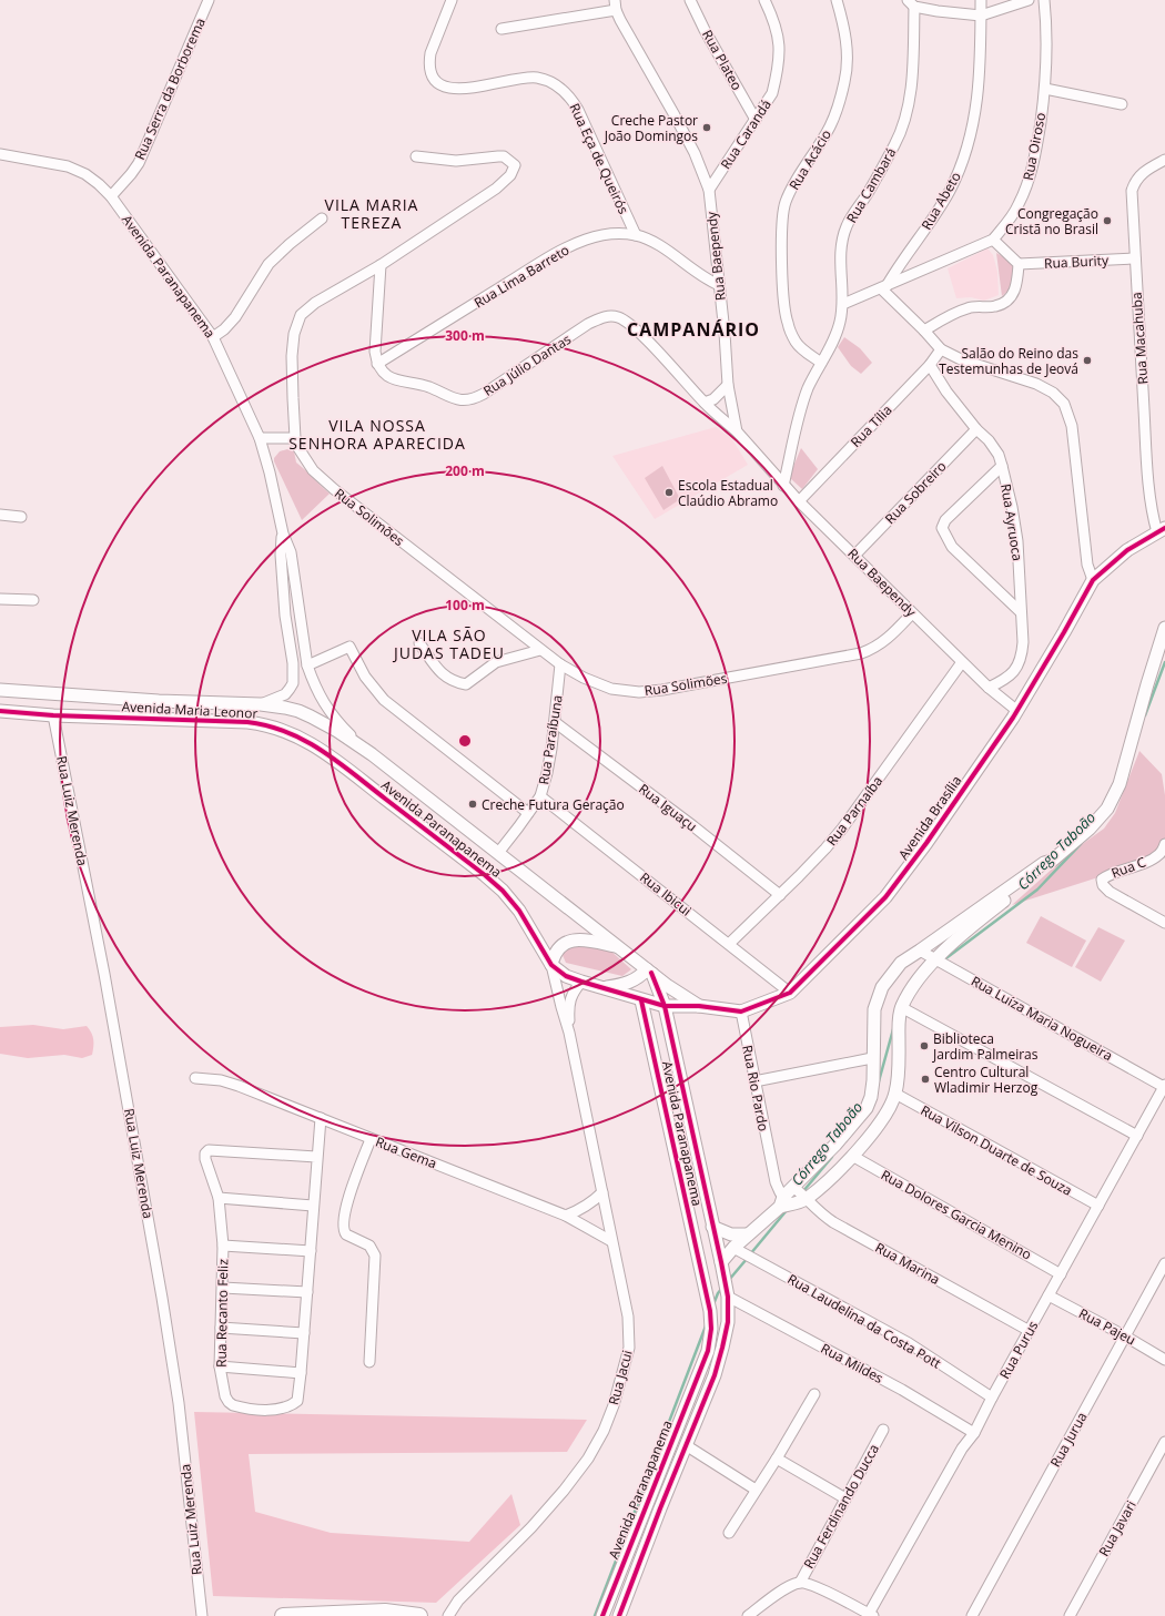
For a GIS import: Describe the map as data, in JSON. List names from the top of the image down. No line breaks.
{"streets":{"street":["Rua Plateo","Rua Serra da Borborema","Rua Carandá","Rua Oiroso","Rua Eça de Queirós","Rua Acácio","Rua Cambará","Rua Abeto","Rua Baependy","Rua Burity","Avenida Paranapanema","Rua Lima Barreto","Rua Macahuba","Rua Júlio Dantas","Rua Tília","Rua Sobreiro","Rua Solimões","Rua Ayruoca","Avenida Maria Leonor","Rua Paraíbuna","Rua Iguaçu","Rua Luiz Merenda","Rua Parnaíba","Avenida Brasília","Rua C","Rua Ibicui","Rua Luíza Maria Nogueira","Rua Rio Pardo","Rua Vilson Duarte de Souza","Rua Gema","Rua Dolores Garcia Menino","Rua Marina","Rua Recanto Feliz","Rua Laudelina da Costa Pott","Rua Pajeu","Rua Purus","Rua Mildes","Rua Jacui","Rua Jurua","Rua Ferdinando Ducca","Rua Javari"]},"crossings":[["Rua Plateo","Rua Carandá"],["Rua Serra da Borborema","Avenida Paranapanema"],["Rua Carandá","Rua Baependy"],["Rua Oiroso","Rua Cambará"],["Rua Oiroso","Rua Abeto"],["Rua Eça de Queirós","Rua Lima Barreto"],["Rua Acácio","Rua Cambará"],["Rua Cambará","Rua Baependy"],["Rua Baependy","Rua Lima Barreto"],["Rua Baependy","Rua Júlio Dantas"],["Rua Baependy","Rua Tília"],["Rua Baependy","Rua Sobreiro"],["Rua Baependy","Rua Solimões"],["Rua Baependy","Rua Ayruoca"],["Rua Baependy","Rua Parnaíba"],["Rua Baependy","Avenida Brasília"],["Rua Burity","Rua Macahuba"],["Avenida Paranapanema","Avenida Maria Leonor"],["Avenida Paranapanema","Rua Paraíbuna"],["Avenida Paranapanema","Avenida Brasília"],["Avenida Paranapanema","Rua Mildes"],["Avenida Paranapanema","Rua Jacui"],["Rua Lima Barreto","Rua Júlio Dantas"],["Rua Macahuba","Avenida Brasília"],["Rua Tília","Rua Ayruoca"],["Rua Sobreiro","Rua Ayruoca"],["Rua Solimões","Rua Paraíbuna"],["Avenida Maria Leonor","Rua Luiz Merenda"],["Rua Paraíbuna","Rua Iguaçu"],["Rua Paraíbuna","Rua Ibicui"],["Rua Iguaçu","Rua Parnaíba"],["Rua Parnaíba","Rua Ibicui"],["Avenida Brasília","Rua Ibicui"],["Avenida Brasília","Rua Rio Pardo"],["Rua Luíza Maria Nogueira","Rua Purus"],["Rua Vilson Duarte de Souza","Rua Purus"],["Rua Gema","Rua Recanto Feliz"],["Rua Gema","Rua Jacui"],["Rua Dolores Garcia Menino","Rua Purus"],["Rua Marina","Rua Purus"],["Rua Laudelina da Costa Pott","Rua Purus"],["Rua Pajeu","Rua Purus"],["Rua Pajeu","Rua Jurua"],["Rua Purus","Rua Mildes"]],"districts":["VILA MARIA TEREZA","CAMPANÁRIO","VILA NOSSA SENHORA APARECIDA","VILA SÃO JUDAS TADEU"],"water":["Córrego Taboão"],"places":["Creche Pastor João Domingos","Congregação Cristã no Brasil","Salão do Reino das Testemunhas de Jeová","Escola Estadual Claúdio Abramo","Creche Futura Geração","Biblioteca Jardim Palmeiras","Centro Cultural Wladimir Herzog"],"rings":["300 m","200 m","100 m"]}
